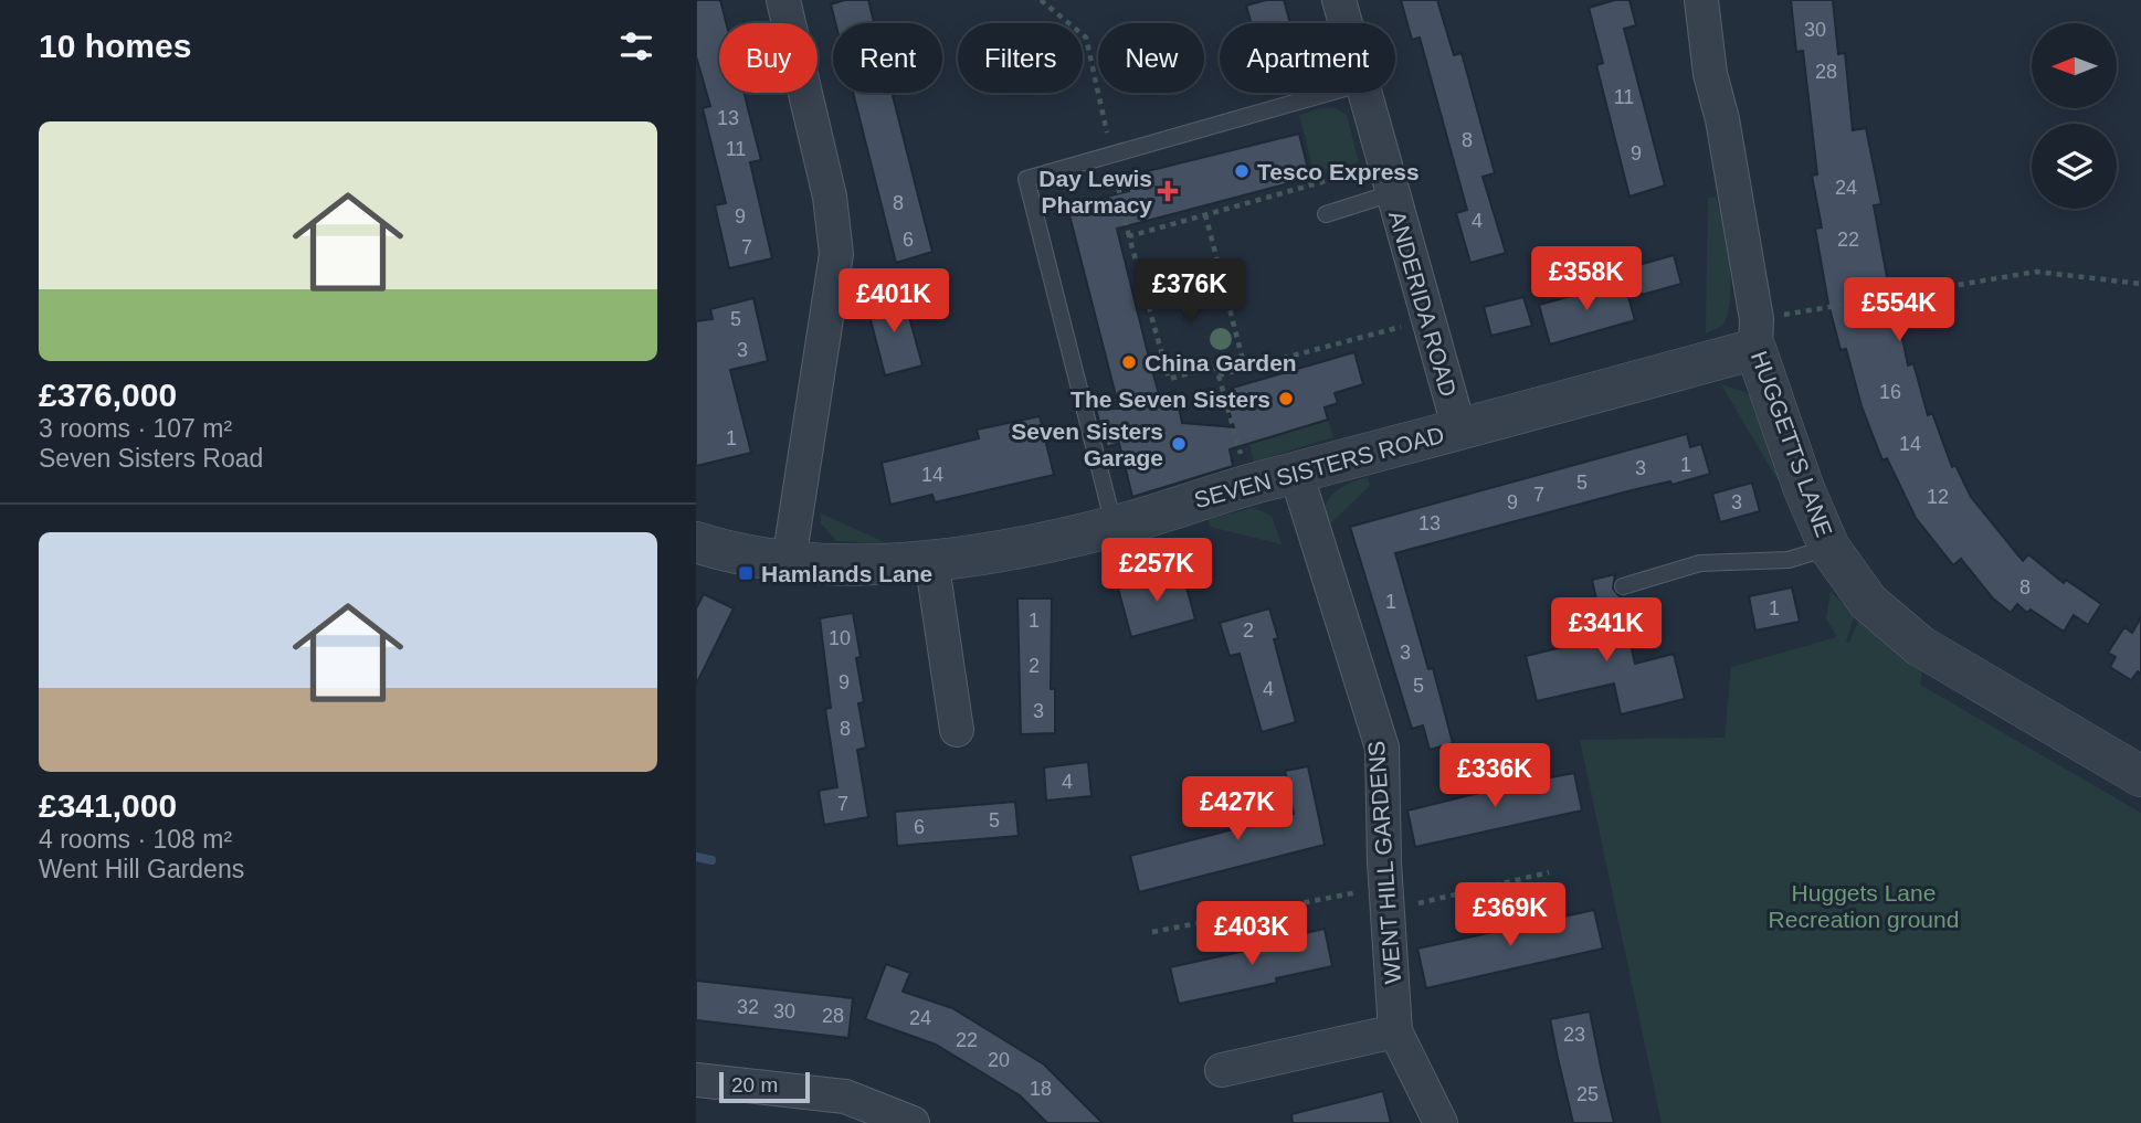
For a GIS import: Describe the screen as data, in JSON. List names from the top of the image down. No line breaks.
{"streets":{"street":["ANDERIDA ROAD","HUGGETTS LANE","SEVEN SISTERS ROAD","WENT HILL GARDENS"]},"crossings":[["ANDERIDA ROAD","SEVEN SISTERS ROAD"],["HUGGETTS LANE","SEVEN SISTERS ROAD"],["SEVEN SISTERS ROAD","WENT HILL GARDENS"]],"parks":["Huggets Lane Recreation ground"],"places":{"other":["Tesco Express","China Garden","The Seven Sisters","Seven Sisters Garage"],"health":["Day Lewis Pharmacy"],"transit":["Hamlands Lane"]},"house_numbers":["30","28","11","13","8","11","9","24","8","9","4","6","22","7","5","3","16","1","14","1","3","14","5","7","12","9","3","13","8","1","1","1","2","10","3","2","9","5","4","3","8","4","7","5","6","32","30","28","24","23","22","20","18","25"],"scale_bar":"20 m","north":"left","page":{"heading":"10 homes","chip":["Buy","Rent","Filters","New","Apartment"],"list":[{"name":"£376,000","note":"3 rooms · 107 m² · Seven Sisters Road"},{"name":"£341,000","note":"4 rooms · 108 m² · Went Hill Gardens"}],"price":["£358K","£376K","£401K","£554K","£257K","£341K","£336K","£427K","£369K","£403K"],"scale":"20 m"}}
